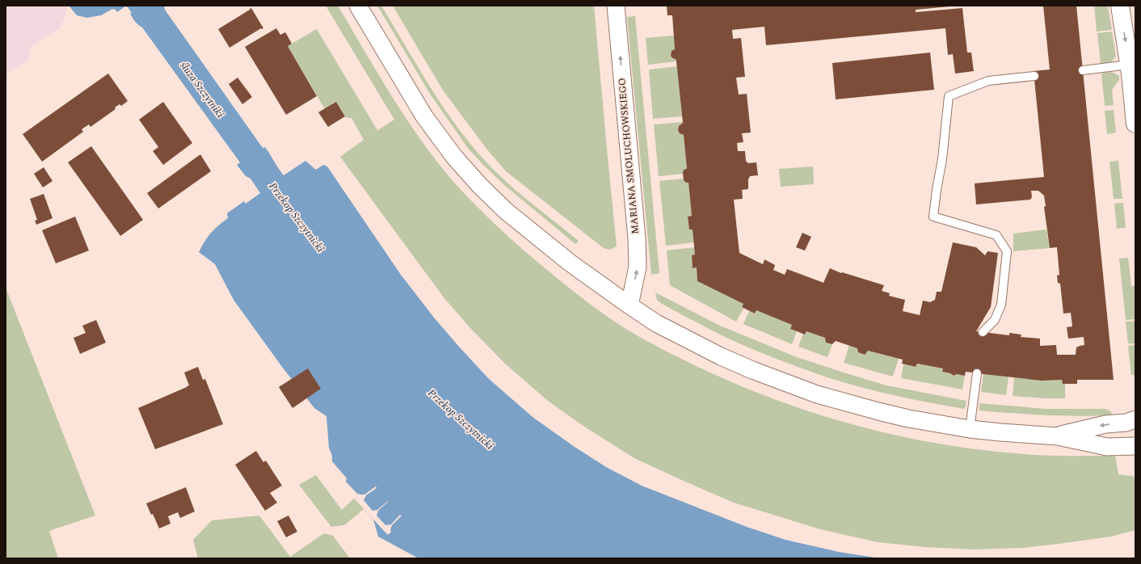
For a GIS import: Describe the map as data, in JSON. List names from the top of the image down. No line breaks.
{"streets":{"street":["MARIANA SMOLUCHOWSKIEGO"]},"one_way":["MARIANA SMOLUCHOWSKIEGO"],"water":["śluza Szczytniki","Przekop Szczytnicki"]}
